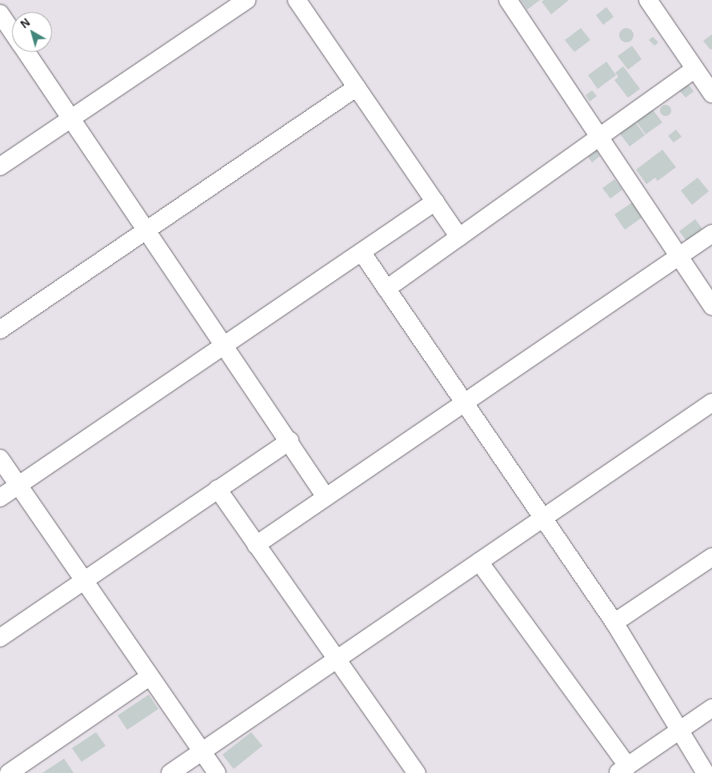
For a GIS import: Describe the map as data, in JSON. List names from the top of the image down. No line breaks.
{"north":"top left"}
